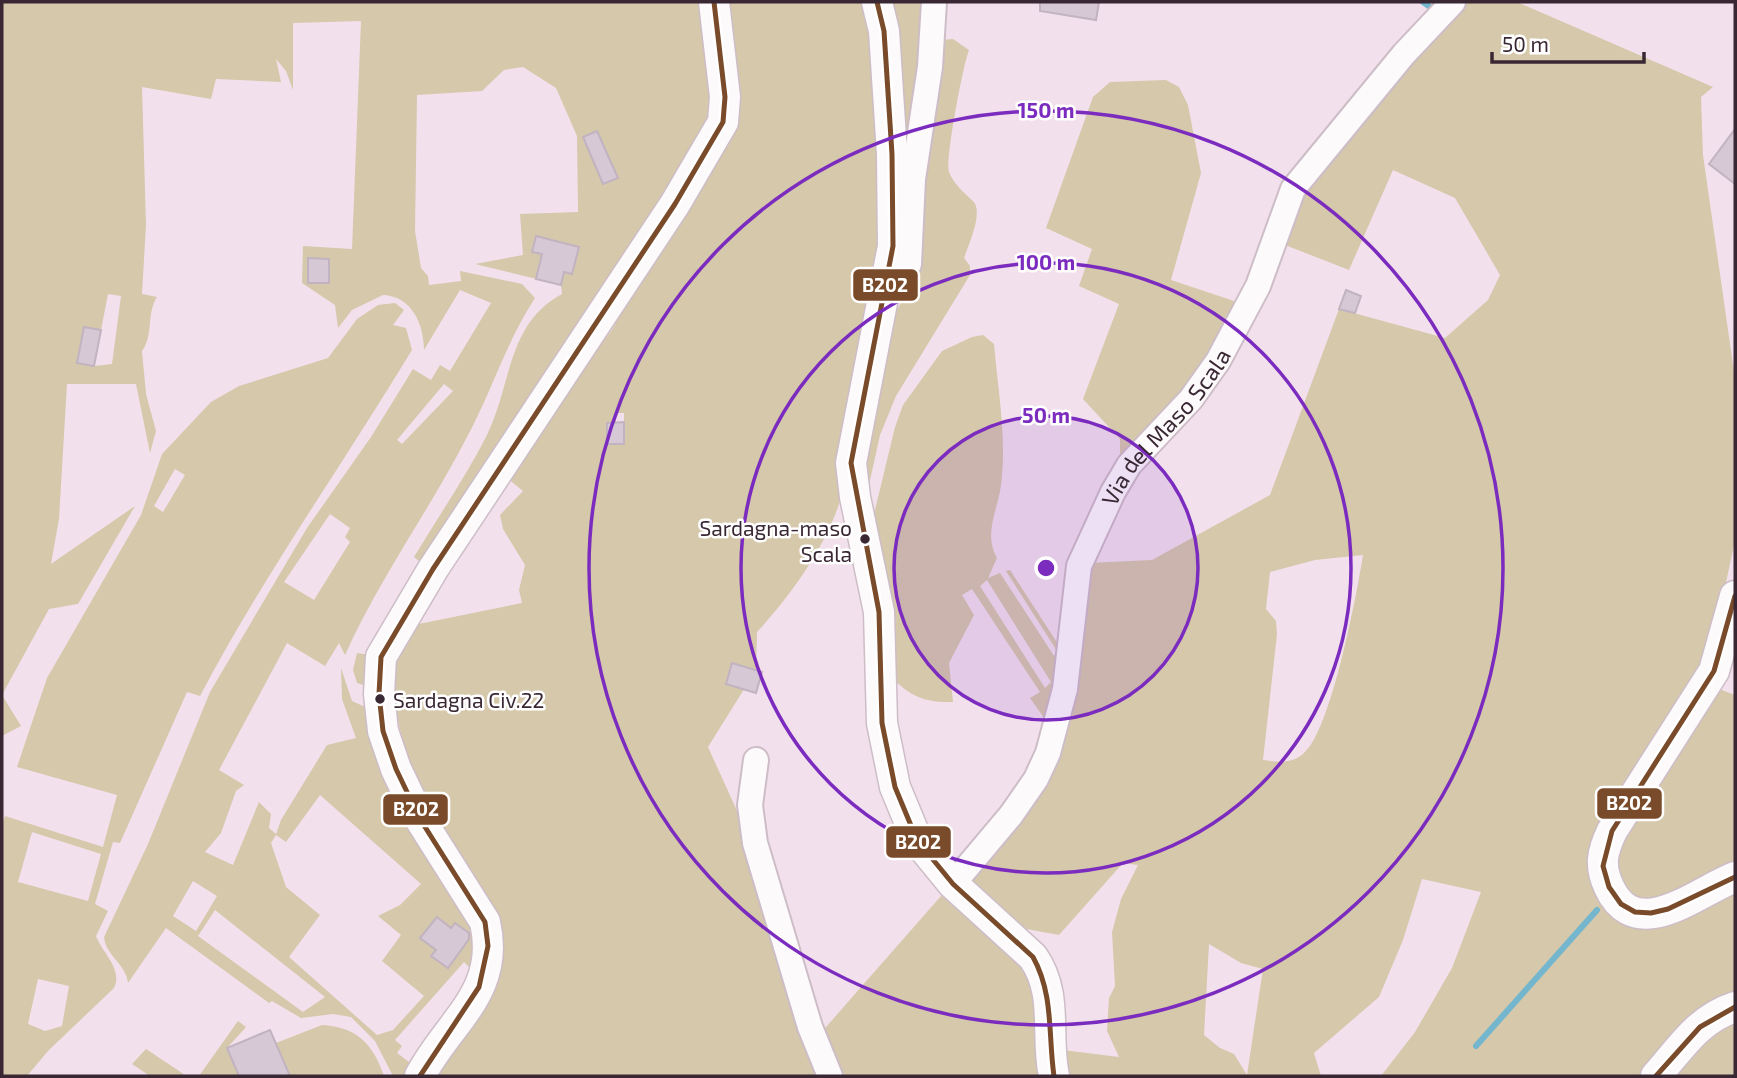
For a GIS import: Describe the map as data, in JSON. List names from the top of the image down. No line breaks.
{"streets":{"street":["Via del Maso Scala"]},"places":["Sardagna-maso Scala","Sardagna Civ.22"],"lines":["transit line B202"],"scale_bar":"50 m","rings":["150 m","100 m","50 m"]}
